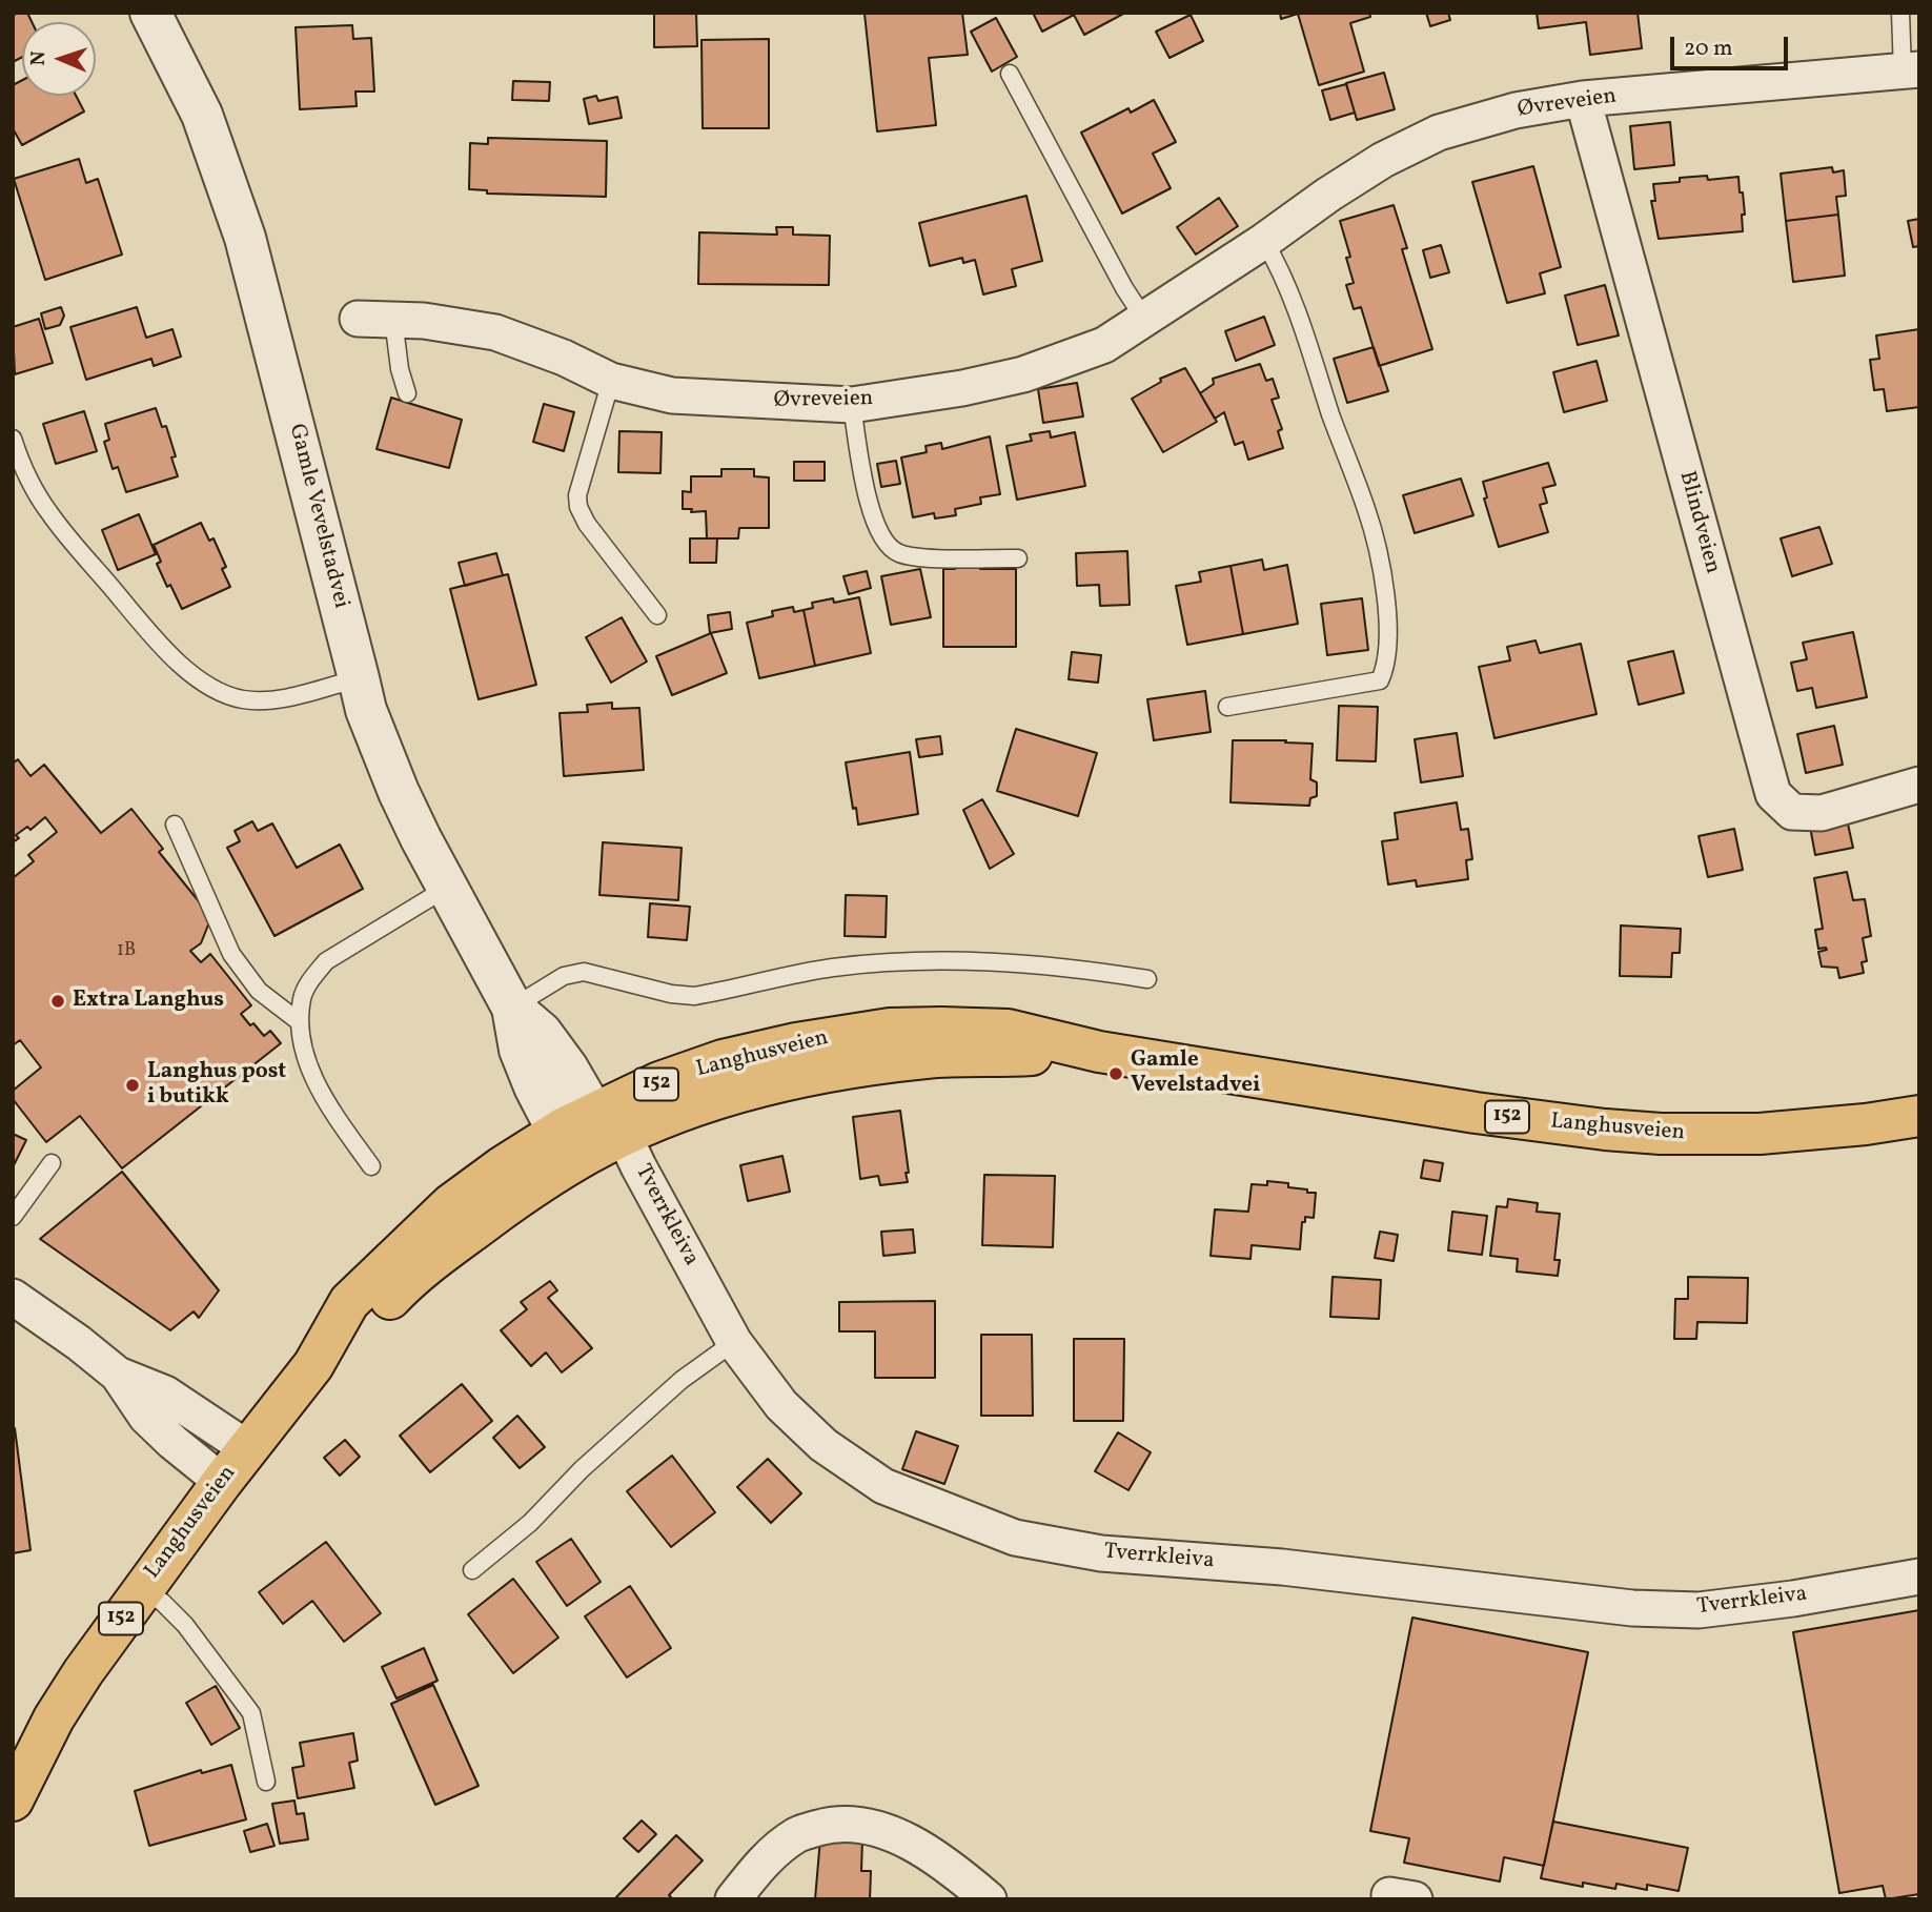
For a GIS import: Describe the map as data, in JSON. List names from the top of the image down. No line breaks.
{"streets":{"main road":["Langhusveien","152"],"street":["Øvreveien","Gamle Vevelstadvei","Blindveien","Tverrkleiva"]},"crossings":[["Øvreveien","Blindveien"],["Gamle Vevelstadvei","Langhusveien"],["Gamle Vevelstadvei","Tverrkleiva"],["Langhusveien","Tverrkleiva"]],"places":["Extra Langhus","Gamle Vevelstadvei","Langhus post i butikk"],"house_numbers":["1B"],"scale_bar":"20 m","north":"left"}
